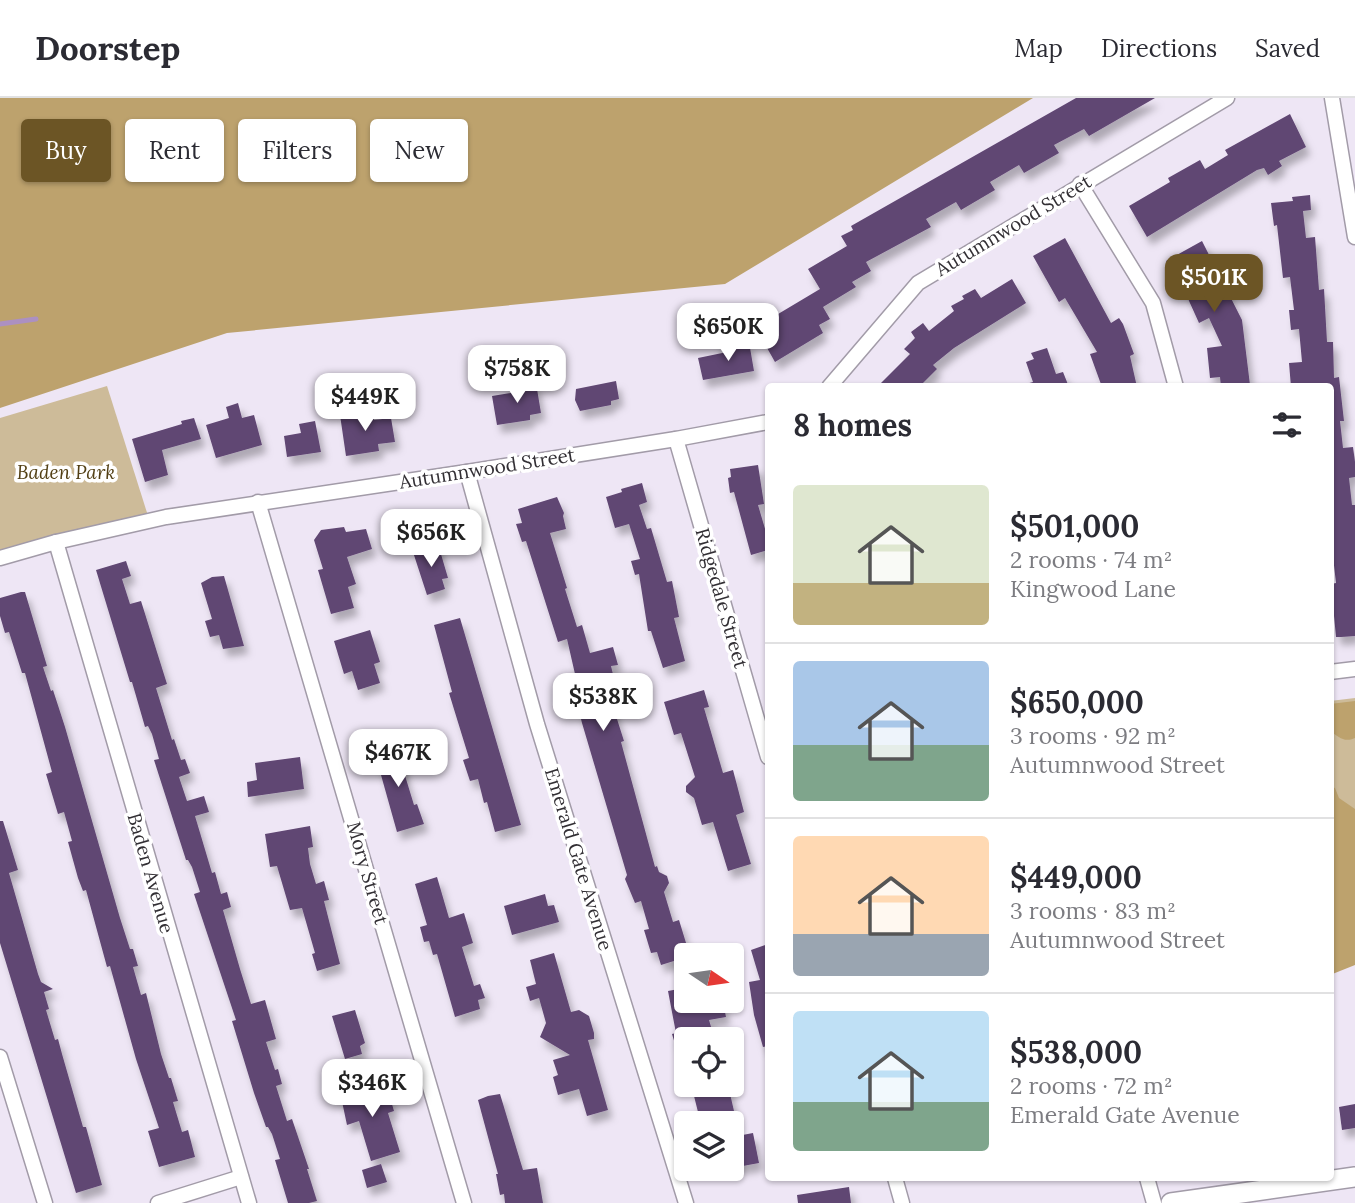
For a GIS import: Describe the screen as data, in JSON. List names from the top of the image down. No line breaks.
{"streets":{"street":["Autumnwood Street","Ridgedale Street","Emerald Gate Avenue","Baden Avenue","Mory Street"]},"crossings":[["Autumnwood Street","Ridgedale Street"],["Autumnwood Street","Emerald Gate Avenue"],["Autumnwood Street","Baden Avenue"],["Autumnwood Street","Mory Street"]],"parks":["Baden Park"],"north":"right","page":{"header":"Doorstep","nav":["Map","Directions","Saved"],"chip":["Buy","Rent","Filters","New"],"price":["$501K","$650K","$758K","$449K","$656K","$538K","$467K","$346K"],"heading":"8 homes","list":[{"name":"$501,000","note":"2 rooms · 74 m² · Kingwood Lane"},{"name":"$650,000","note":"3 rooms · 92 m² · Autumnwood Street"},{"name":"$449,000","note":"3 rooms · 83 m² · Autumnwood Street"},{"name":"$538,000","note":"2 rooms · 72 m² · Emerald Gate Avenue"}]}}
